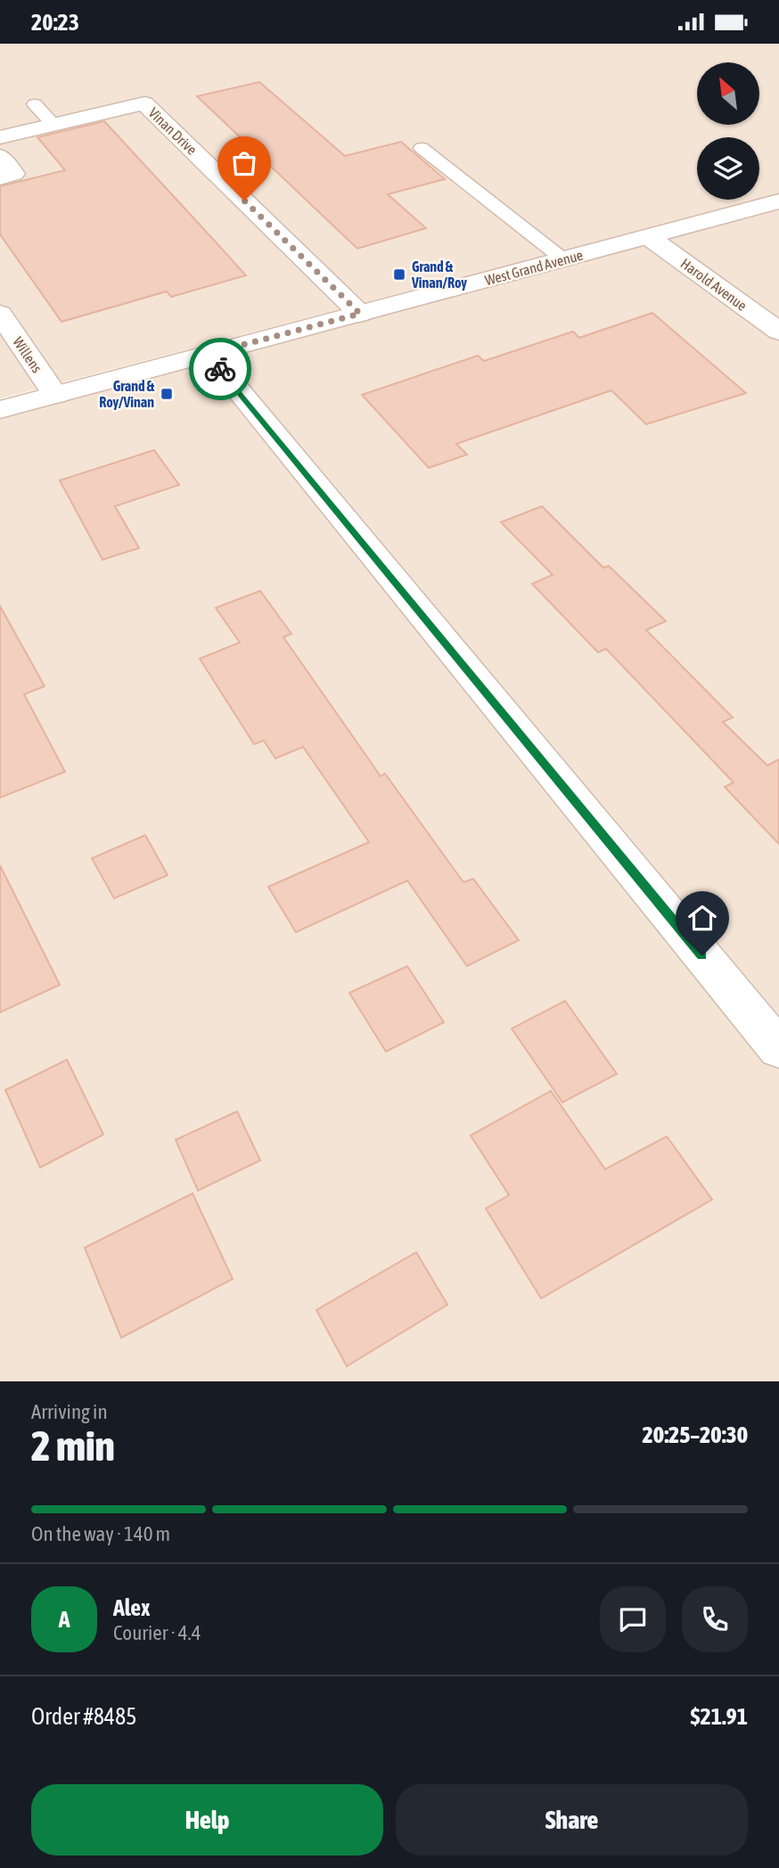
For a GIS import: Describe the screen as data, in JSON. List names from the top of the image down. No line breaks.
{"streets":{"street":["Vinan Drive","West Grand Avenue","Harold Avenue","Willens"]},"crossings":[["Vinan Drive","West Grand Avenue"],["West Grand Avenue","Harold Avenue"],["West Grand Avenue","Willens"]],"places":{"transit":["Grand & Vinan/Roy","Grand & Roy/Vinan"]},"north":"top left","page":{"status":"20:23","heading":["2 min","Arriving in","20:25–20:30"],"panel":["Alex","Courier · 4.4","Order #8485","$21.91"],"bar":"On the way · 140 m","round":"A","buttons":["Help","Share"]}}
